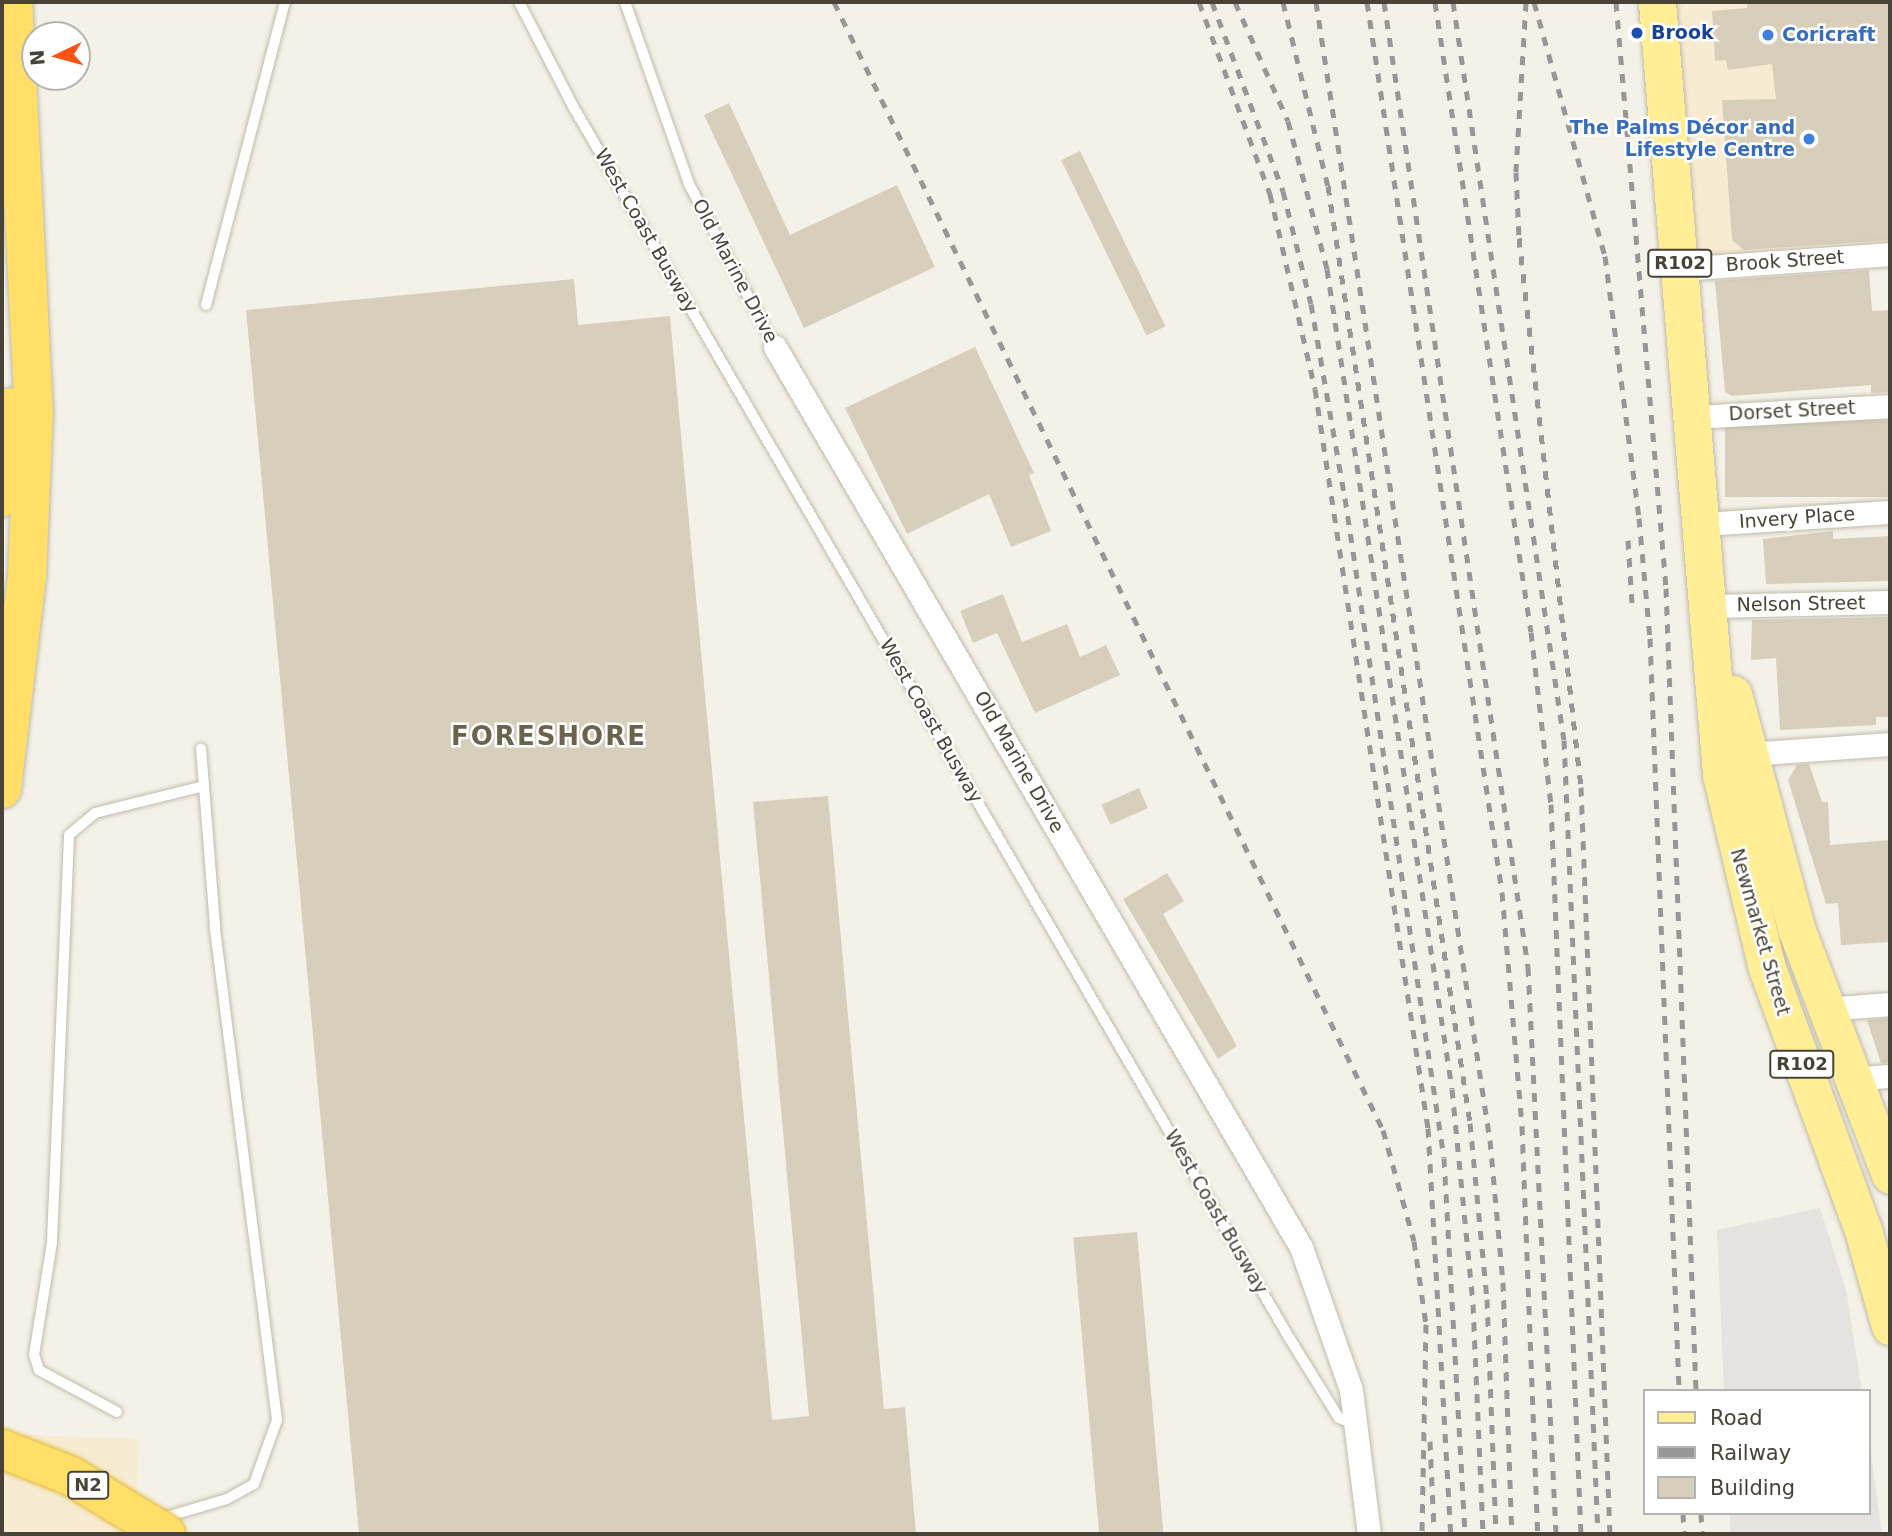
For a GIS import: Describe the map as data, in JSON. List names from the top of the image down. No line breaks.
{"streets":{"highway":["N2"],"main road":["R102","Newmarket Street"],"street":["Brook Street","Old Marine Drive","Dorset Street","Invery Place","Nelson Street"],"lane":["West Coast Busway"]},"crossings":[["West Coast Busway","Old Marine Drive"],["Brook Street","Newmarket Street"],["Dorset Street","Newmarket Street"],["Invery Place","Newmarket Street"],["Nelson Street","Newmarket Street"]],"districts":["FORESHORE"],"places":["Brook","Coricraft","The Palms Décor and Lifestyle Centre"],"legend":["Road","Railway","Building"],"north":"left"}
